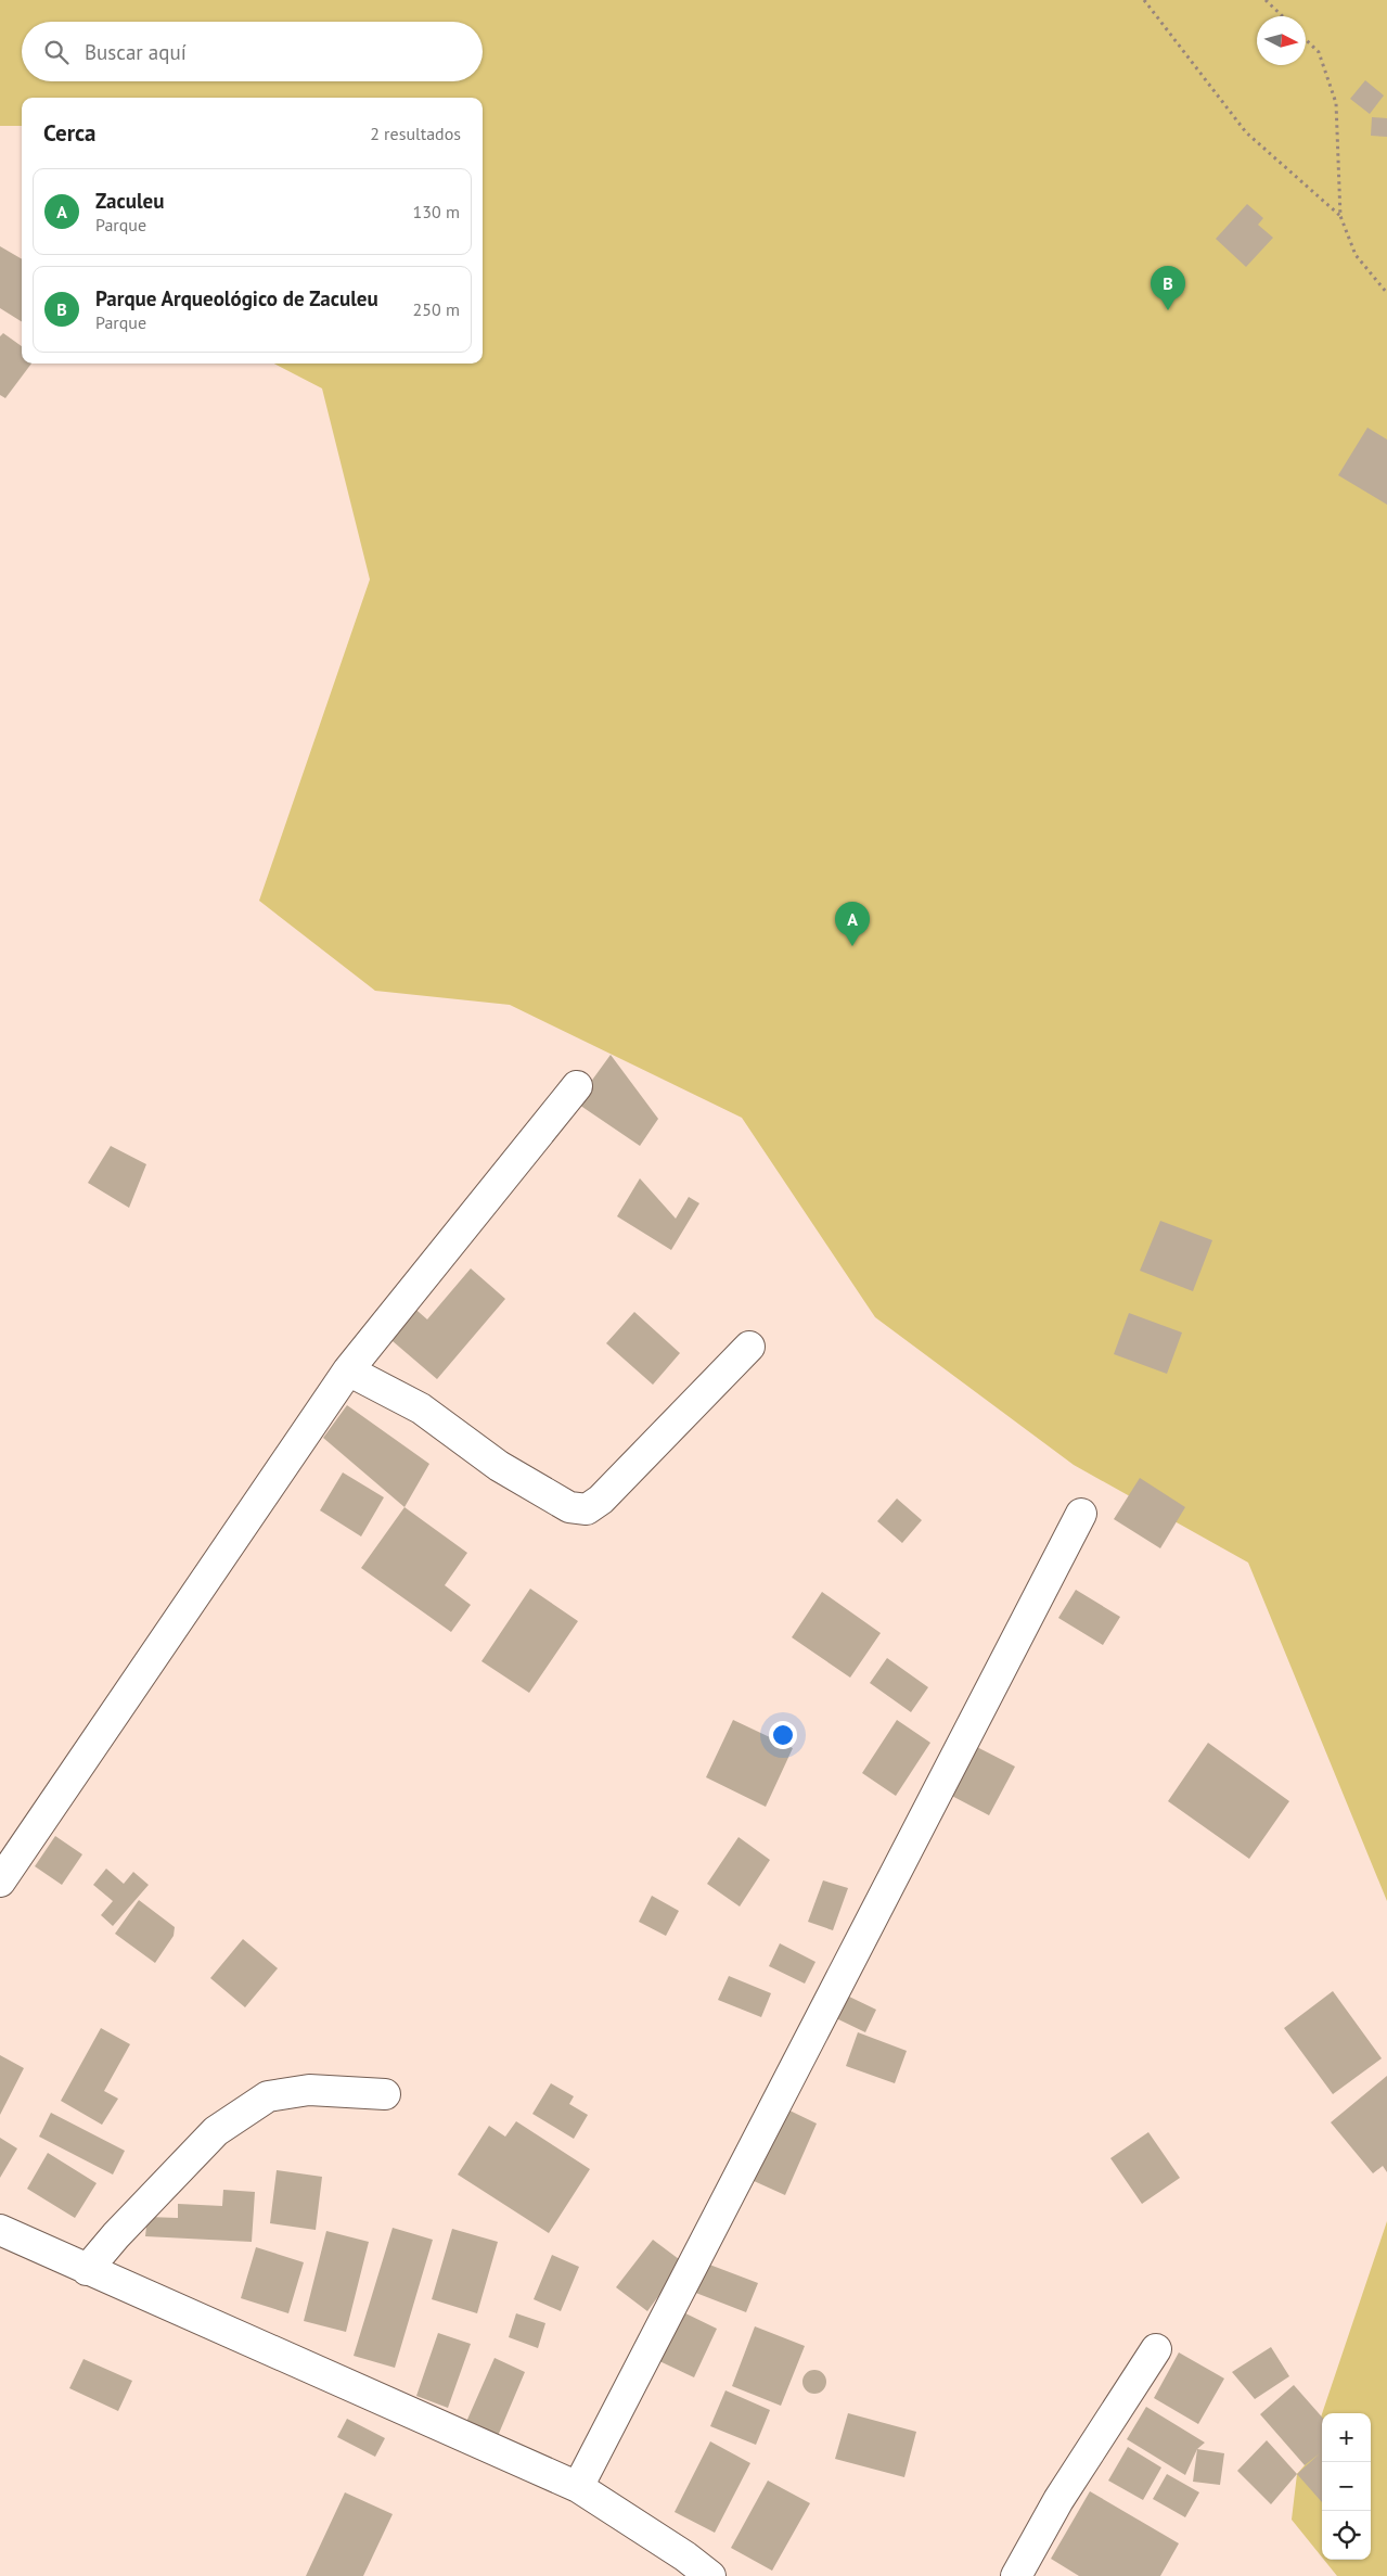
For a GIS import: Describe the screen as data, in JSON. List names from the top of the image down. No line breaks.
{"north":"right","page":{"search":"Buscar aquí","heading":["Cerca","2 resultados"],"list":[{"mark":"A","name":"Zaculeu","note":"Parque","value":"130 m"},{"mark":"B","name":"Parque Arqueológico de Zaculeu","note":"Parque","value":"250 m"}],"pins":["B","A"],"map_buttons":["+","−"]}}
